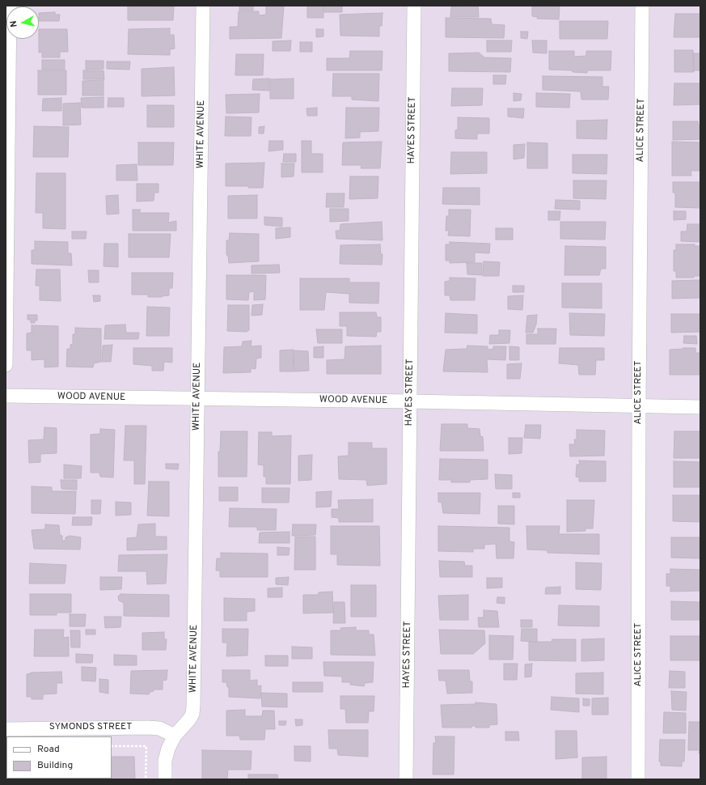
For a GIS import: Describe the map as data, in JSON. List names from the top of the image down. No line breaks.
{"streets":{"street":["HAYES STREET","ALICE STREET","WHITE AVENUE","WOOD AVENUE","SYMONDS STREET"]},"crossings":[["HAYES STREET","WOOD AVENUE"],["ALICE STREET","WOOD AVENUE"],["WHITE AVENUE","WOOD AVENUE"],["WHITE AVENUE","SYMONDS STREET"]],"legend":["Road","Building"],"north":"left"}
